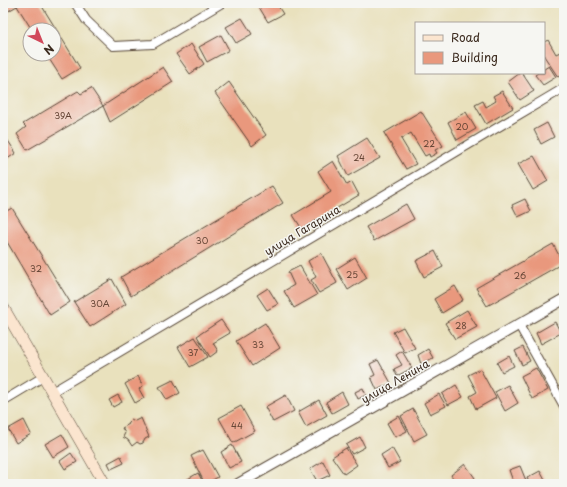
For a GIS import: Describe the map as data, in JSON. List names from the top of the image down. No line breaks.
{"streets":{"street":["улица Гагарина","улица Ленина"]},"house_numbers":["39А","20","22","24","30","32","25","26","30А","28","33","37","44"],"legend":["Road","Building"],"north":"bottom right"}
